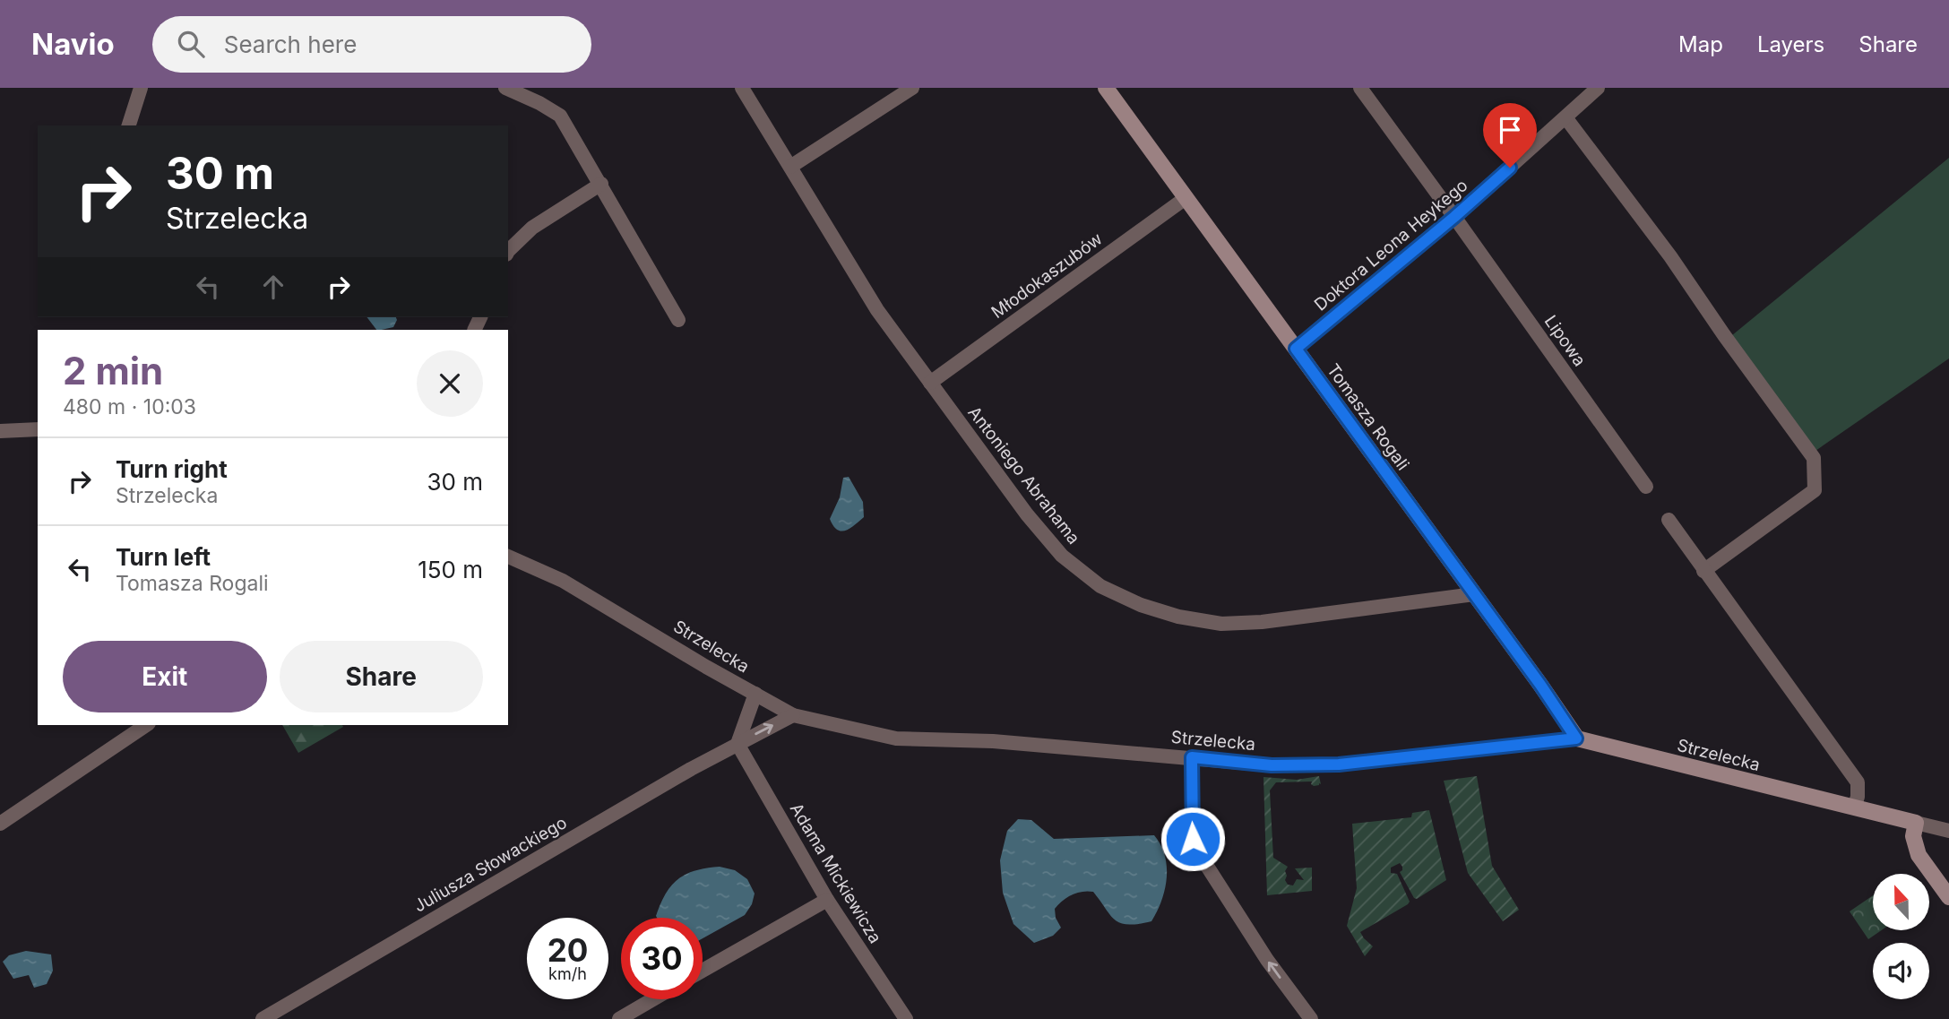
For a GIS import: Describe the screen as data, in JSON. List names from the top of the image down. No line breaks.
{"streets":{"street":["Doktora Leona Heykego","Młodokaszubów","Lipowa","Tomasza Rogali","Antoniego Abrahama","Strzelecka","Juliusza Słowackiego","Adama Mickiewicza"]},"crossings":[["Doktora Leona Heykego","Lipowa"],["Doktora Leona Heykego","Tomasza Rogali"],["Młodokaszubów","Tomasza Rogali"],["Młodokaszubów","Antoniego Abrahama"],["Tomasza Rogali","Antoniego Abrahama"],["Tomasza Rogali","Strzelecka"],["Strzelecka","Juliusza Słowackiego"],["Juliusza Słowackiego","Adama Mickiewicza"]],"north":"top","page":{"header":"Navio","search":"Search here","nav":["Map","Layers","Share"],"turn":["30 m","Strzelecka"],"heading":["2 min","480 m · 10:03"],"list":[{"name":"Turn right","note":"Strzelecka","value":"30 m"},{"name":"Turn left","note":"Tomasza Rogali","value":"150 m"}],"buttons":["Exit","Share"],"speed":"20 km/h","limit":"30"}}
